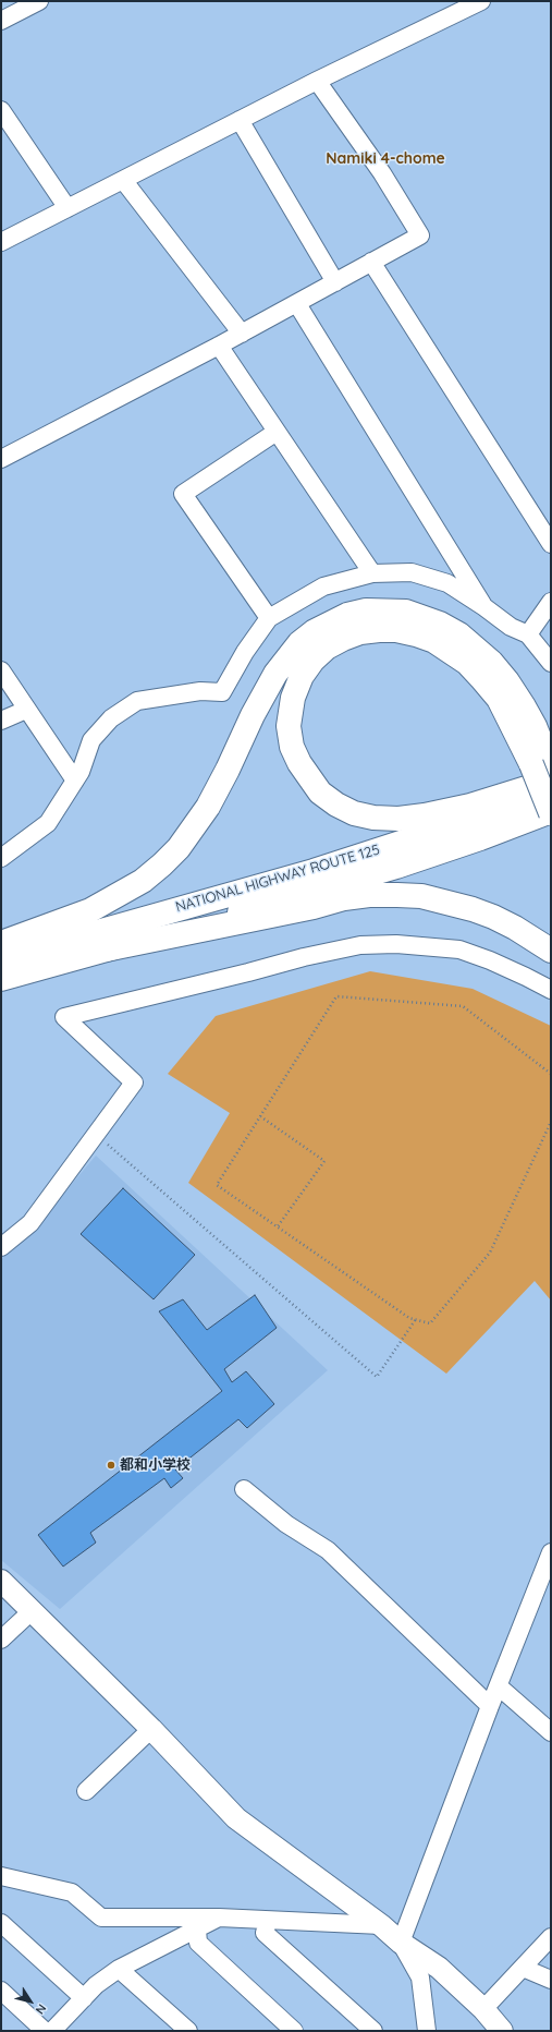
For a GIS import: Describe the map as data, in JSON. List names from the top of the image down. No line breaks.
{"streets":{"highway":["NATIONAL HIGHWAY ROUTE 125"]},"districts":["Namiki 4-chome"],"places":["都和小学校"],"north":"bottom right"}
